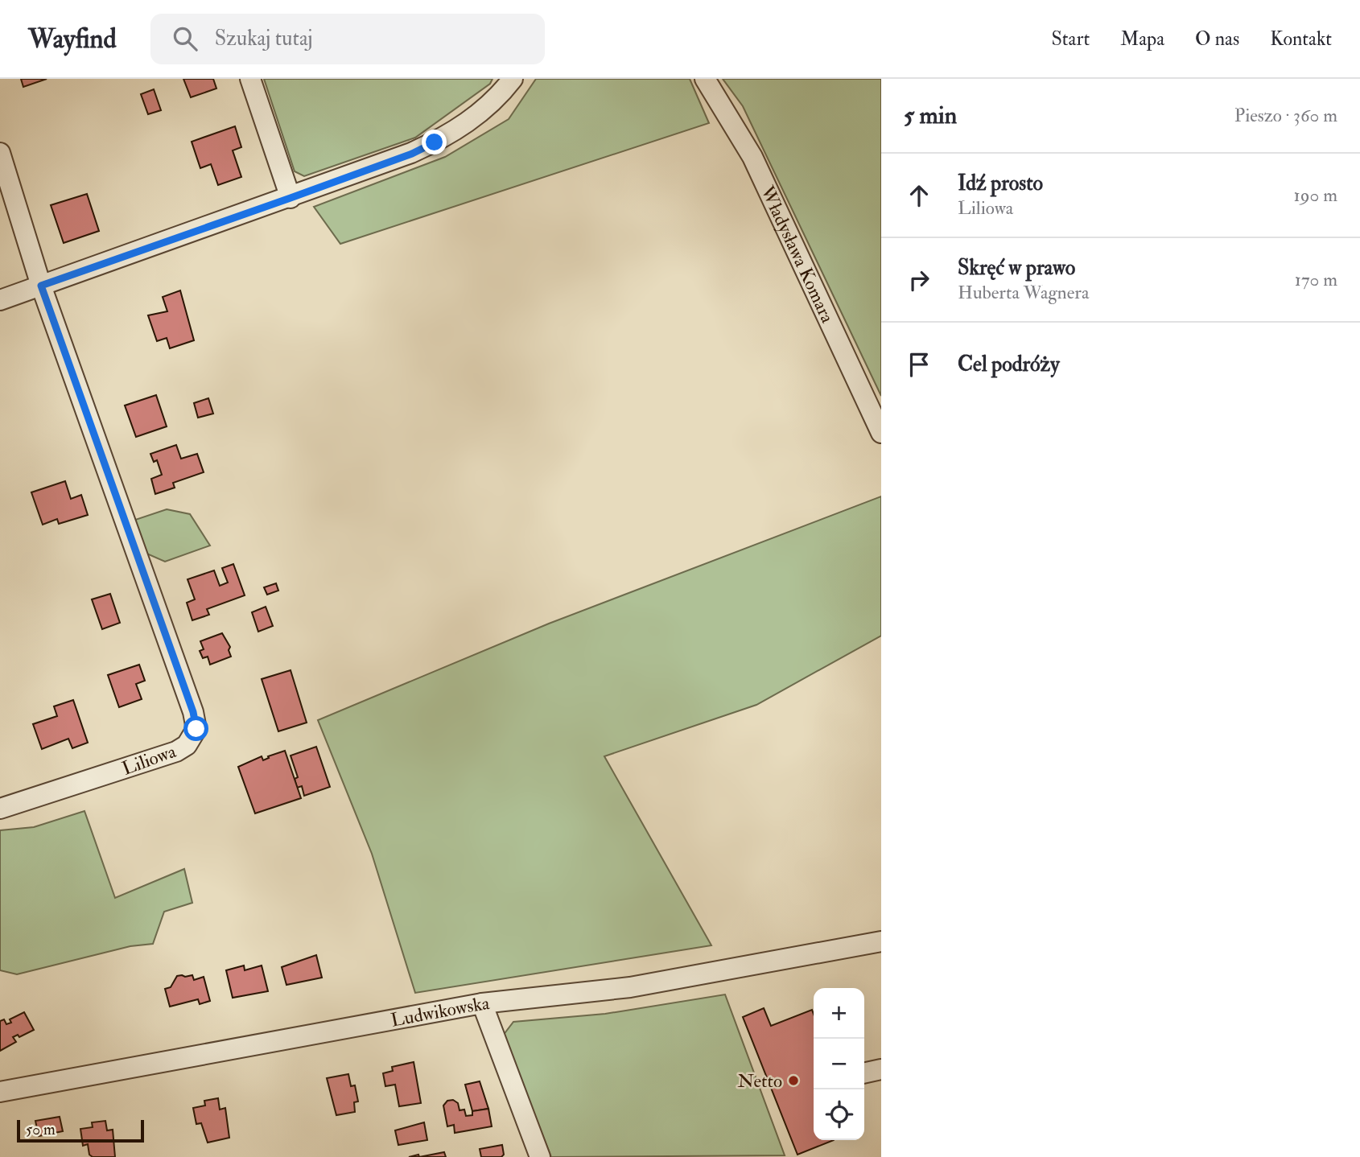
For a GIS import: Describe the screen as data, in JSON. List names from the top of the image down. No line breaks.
{"streets":{"street":["Władysława Komara","Liliowa","Ludwikowska"]},"places":["Netto"],"scale_bar":"50 m","page":{"header":"Wayfind","search":"Szukaj tutaj","nav":["Start","Mapa","O nas","Kontakt"],"heading":["5 min","Pieszo · 360 m"],"list":[["Idź prosto","Liliowa","190 m"],["Skręć w prawo","Huberta Wagnera","170 m"],"Cel podróży"],"map_buttons":["+","−"],"scale":"50 m"}}
